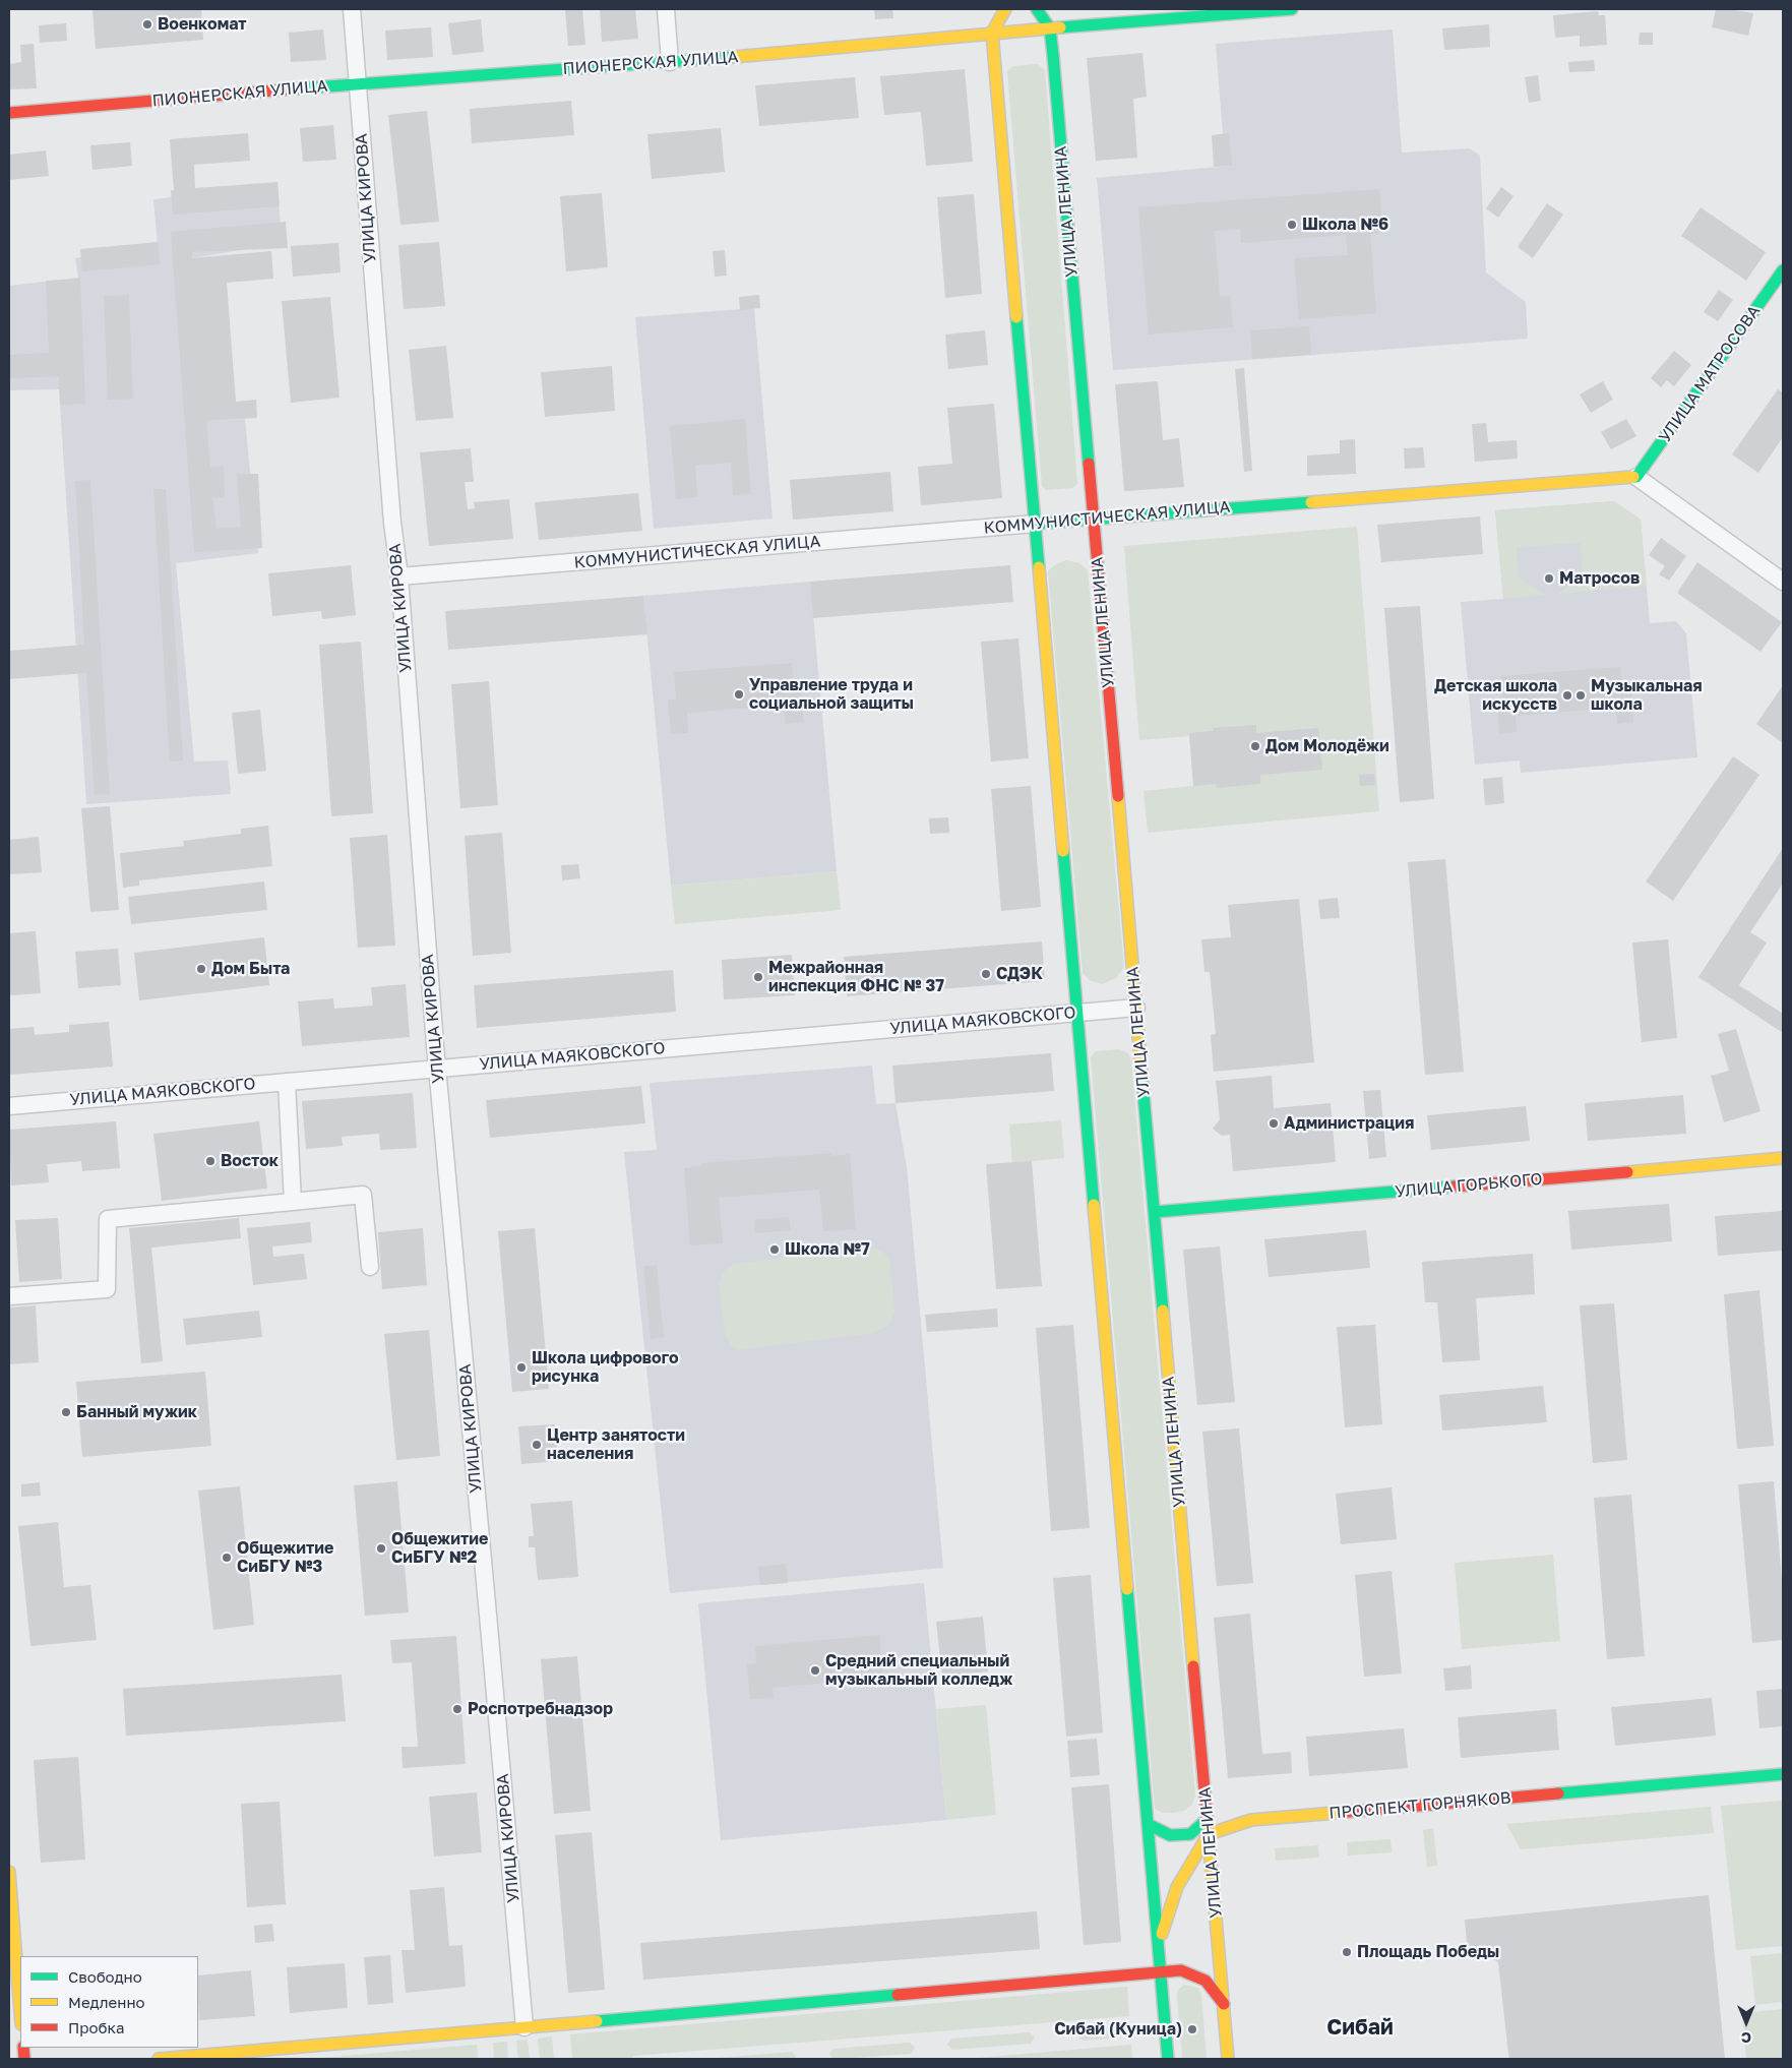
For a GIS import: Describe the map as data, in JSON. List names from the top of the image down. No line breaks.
{"streets":{"main road":["ПИОНЕРСКАЯ УЛИЦА","УЛИЦА ЛЕНИНА","УЛИЦА МАТРОСОВА","КОММУНИСТИЧЕСКАЯ УЛИЦА","УЛИЦА ГОРЬКОГО","ПРОСПЕКТ ГОРНЯКОВ"],"street":["УЛИЦА КИРОВА","УЛИЦА МАЯКОВСКОГО"]},"crossings":[["ПИОНЕРСКАЯ УЛИЦА","УЛИЦА КИРОВА"],["ПИОНЕРСКАЯ УЛИЦА","УЛИЦА ЛЕНИНА"],["УЛИЦА КИРОВА","КОММУНИСТИЧЕСКАЯ УЛИЦА"],["УЛИЦА КИРОВА","УЛИЦА МАЯКОВСКОГО"],["УЛИЦА ЛЕНИНА","КОММУНИСТИЧЕСКАЯ УЛИЦА"],["УЛИЦА ЛЕНИНА","УЛИЦА МАЯКОВСКОГО"],["УЛИЦА ЛЕНИНА","УЛИЦА ГОРЬКОГО"],["УЛИЦА ЛЕНИНА","ПРОСПЕКТ ГОРНЯКОВ"],["УЛИЦА МАТРОСОВА","КОММУНИСТИЧЕСКАЯ УЛИЦА"]],"districts":["Сибай"],"places":["Военкомат","Школа №6","Матросов","Управление труда и социальной защиты","Детская школа искусств","Музыкальная школа","Дом Молодёжи","Дом Быта","СДЭК","Межрайонная инспекция ФНС № 37","Администрация","Восток","Школа №7","Школа цифрового рисунка","Банный мужик","Центр занятости населения","Общежитие СиБГУ №2","Общежитие СиБГУ №3","Средний специальный музыкальный колледж","Роспотребнадзор","Площадь Победы","Сибай (Куница)"],"legend":["Свободно","Медленно","Пробка"],"north":"bottom"}
